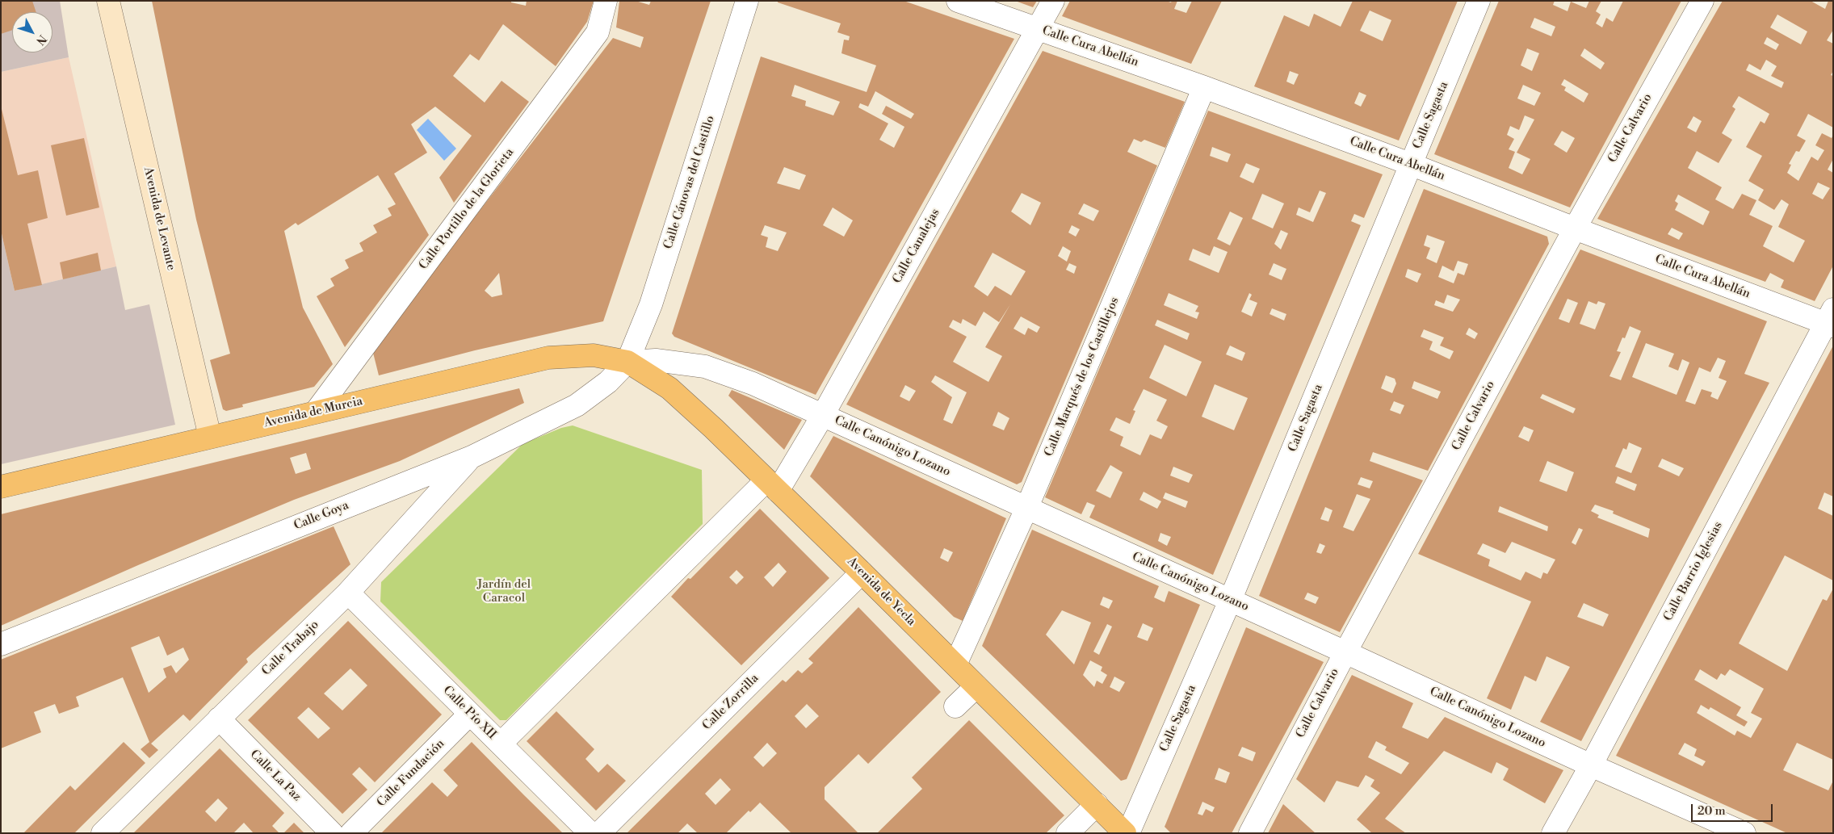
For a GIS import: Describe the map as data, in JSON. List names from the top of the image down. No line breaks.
{"streets":{"main road":["Avenida de Levante","Avenida de Murcia","Avenida de Yecla"],"street":["Calle Cura Abellán","Calle Sagasta","Calle Calvario","Calle Cánovas del Castillo","Calle Portillo de la Glorieta","Calle Canalejas","Calle Marqués de los Castillejos","Calle Canónigo Lozano","Calle Goya","Calle Barrio Iglesias","Calle Trabajo","Calle Zorrilla","Calle Pío XII","Calle Fundación","Calle La Paz"]},"crossings":[["Calle Cura Abellán","Calle Sagasta"],["Calle Cura Abellán","Calle Calvario"],["Calle Cura Abellán","Calle Canalejas"],["Calle Cura Abellán","Calle Marqués de los Castillejos"],["Calle Cura Abellán","Calle Barrio Iglesias"],["Calle Sagasta","Calle Canónigo Lozano"],["Calle Sagasta","Avenida de Yecla"],["Calle Calvario","Calle Canónigo Lozano"],["Calle Cánovas del Castillo","Avenida de Murcia"],["Calle Cánovas del Castillo","Calle Canónigo Lozano"],["Calle Cánovas del Castillo","Calle Goya"],["Calle Cánovas del Castillo","Avenida de Yecla"],["Calle Portillo de la Glorieta","Avenida de Murcia"],["Avenida de Levante","Avenida de Murcia"],["Calle Canalejas","Calle Canónigo Lozano"],["Calle Canalejas","Avenida de Yecla"],["Calle Canalejas","Calle Pío XII"],["Calle Marqués de los Castillejos","Calle Canónigo Lozano"],["Calle Marqués de los Castillejos","Avenida de Yecla"],["Avenida de Murcia","Calle Canónigo Lozano"],["Avenida de Murcia","Calle Goya"],["Avenida de Murcia","Avenida de Yecla"],["Calle Canónigo Lozano","Calle Goya"],["Calle Canónigo Lozano","Calle Barrio Iglesias"],["Calle Canónigo Lozano","Avenida de Yecla"],["Calle Goya","Avenida de Yecla"],["Calle Goya","Calle Trabajo"],["Avenida de Yecla","Calle Zorrilla"],["Calle Trabajo","Calle Pío XII"],["Calle Trabajo","Calle La Paz"],["Calle Pío XII","Calle Fundación"]],"parks":["Jardín del Caracol"],"scale_bar":"20 m","north":"bottom right"}
